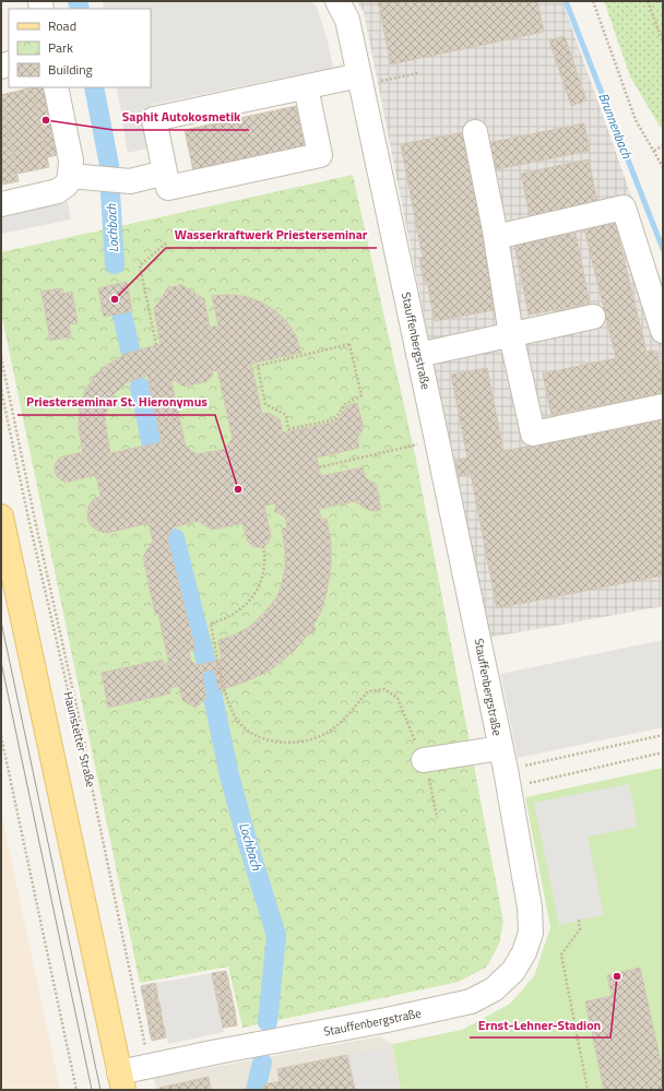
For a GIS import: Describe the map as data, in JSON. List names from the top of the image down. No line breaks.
{"streets":{"street":["Stauffenbergstraße"],"path":["Haunstetter Straße"]},"crossings":[["Stauffenbergstraße","Haunstetter Straße"]],"water":["Brunnenbach","Lochbach"],"places":["Saphit Autokosmetik","Wasserkraftwerk Priesterseminar","Priesterseminar St. Hieronymus","Ernst-Lehner-Stadion"],"legend":["Road","Park","Building"]}
